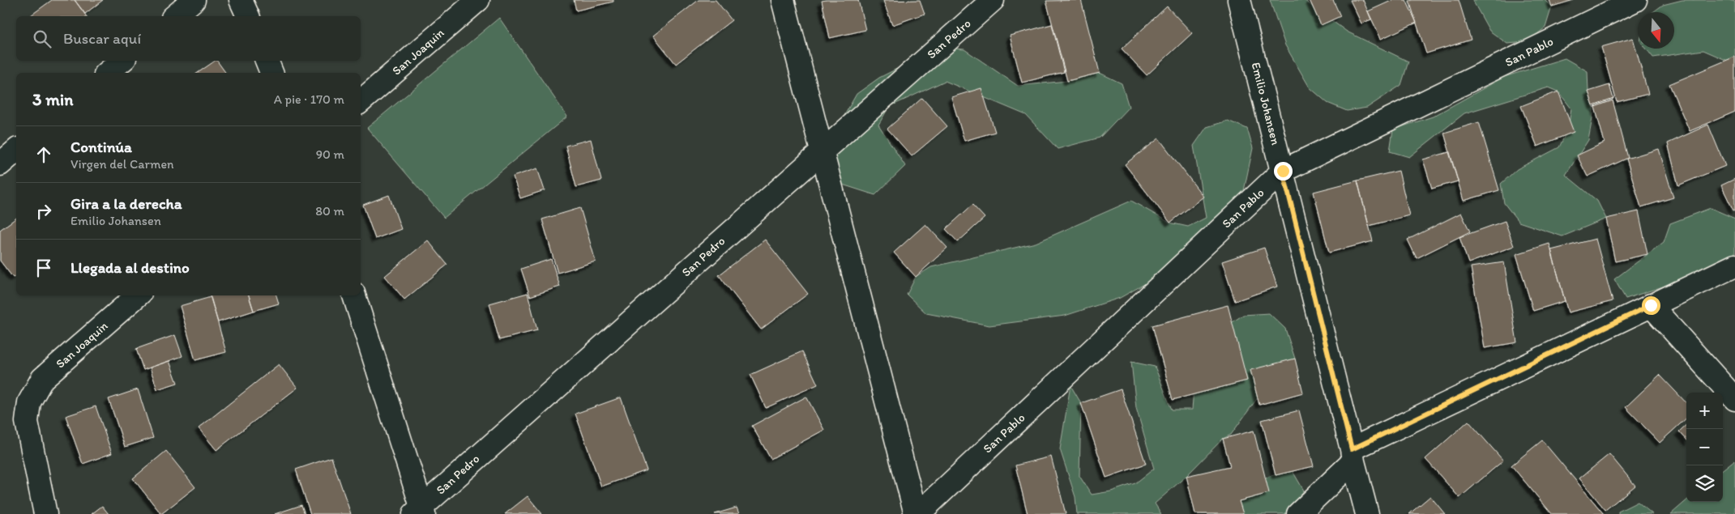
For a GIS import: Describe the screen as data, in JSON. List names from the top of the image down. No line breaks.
{"streets":{"street":["San Pedro","San Joaquin","San Pablo","Emilio Johansen"]},"crossings":[["San Pablo","Emilio Johansen"]],"north":"bottom","page":{"search":"Buscar aquí","heading":["3 min","A pie · 170 m"],"list":[["Continúa","Virgen del Carmen","90 m"],["Gira a la derecha","Emilio Johansen","80 m"],"Llegada al destino"],"map_buttons":["+","−"]}}
